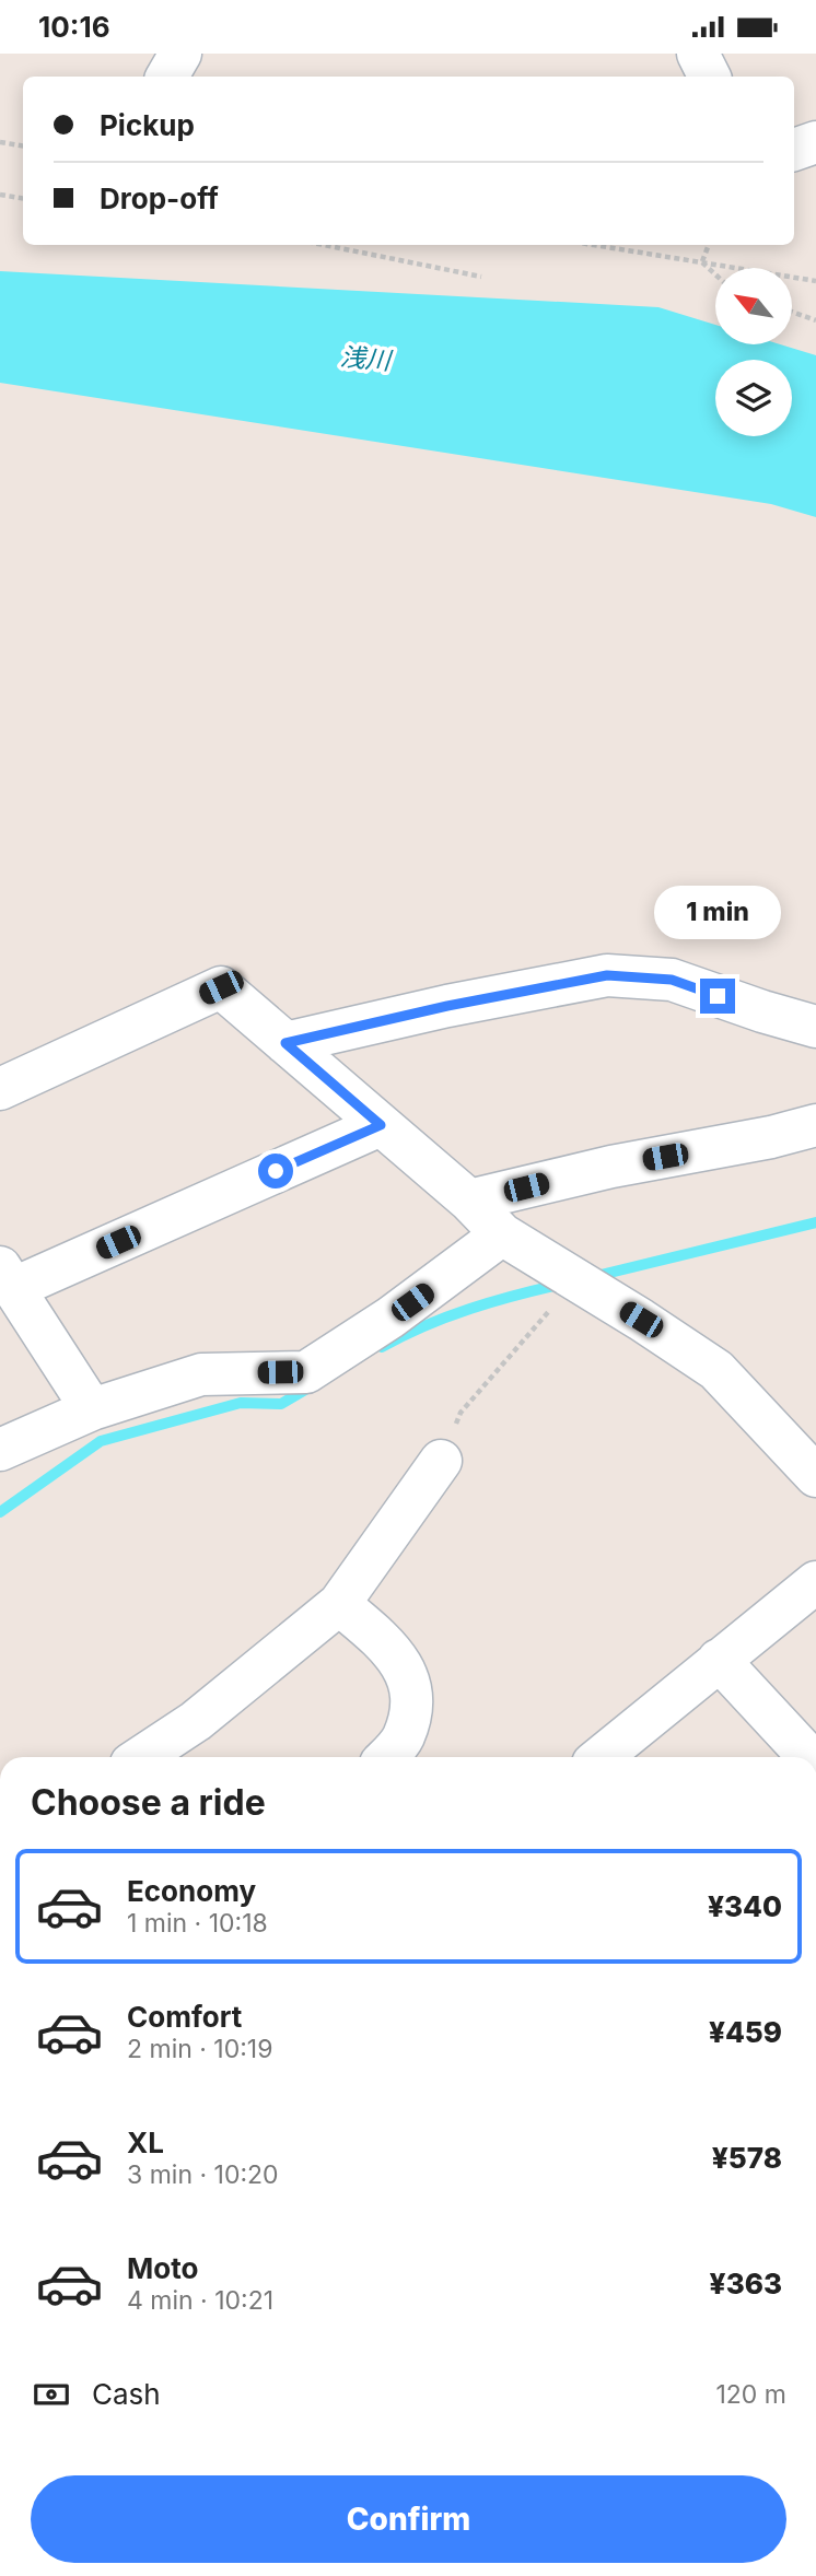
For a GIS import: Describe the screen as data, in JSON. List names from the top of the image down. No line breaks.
{"water":["浅川"],"north":"top left","page":{"status":"10:16","banner":["Pickup","Drop-off"],"bubble":"1 min","heading":"Choose a ride","list":[{"name":"Economy","note":"1 min · 10:18","value":"¥340"},{"name":"Comfort","note":"2 min · 10:19","value":"¥459"},{"name":"XL","note":"3 min · 10:20","value":"¥578"},{"name":"Moto","note":"4 min · 10:21","value":"¥363"}],"pay":["Cash","120 m"],"buttons":"Confirm"}}
